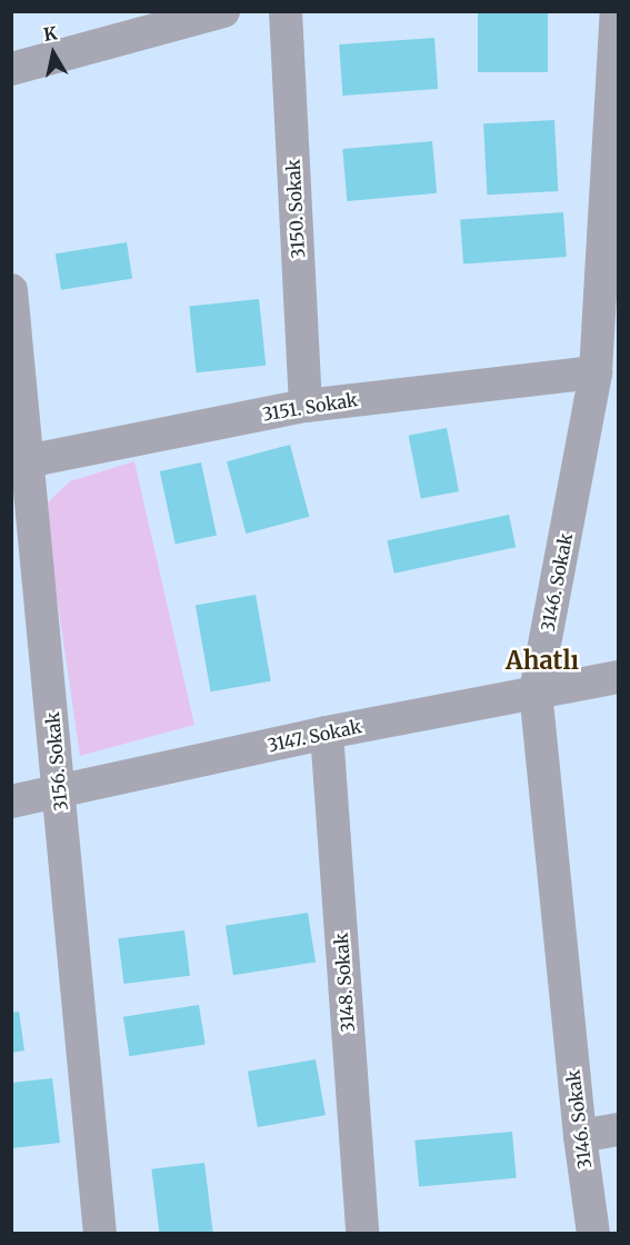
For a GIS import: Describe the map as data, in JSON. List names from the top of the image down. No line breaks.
{"streets":{"street":["3150. Sokak","3151. Sokak","3146. Sokak","3147. Sokak","3156. Sokak","3148. Sokak"]},"crossings":[["3150. Sokak","3151. Sokak"],["3151. Sokak","3146. Sokak"],["3151. Sokak","3156. Sokak"],["3146. Sokak","3147. Sokak"],["3147. Sokak","3156. Sokak"],["3147. Sokak","3148. Sokak"]],"districts":["Ahatlı"],"north":"top"}
